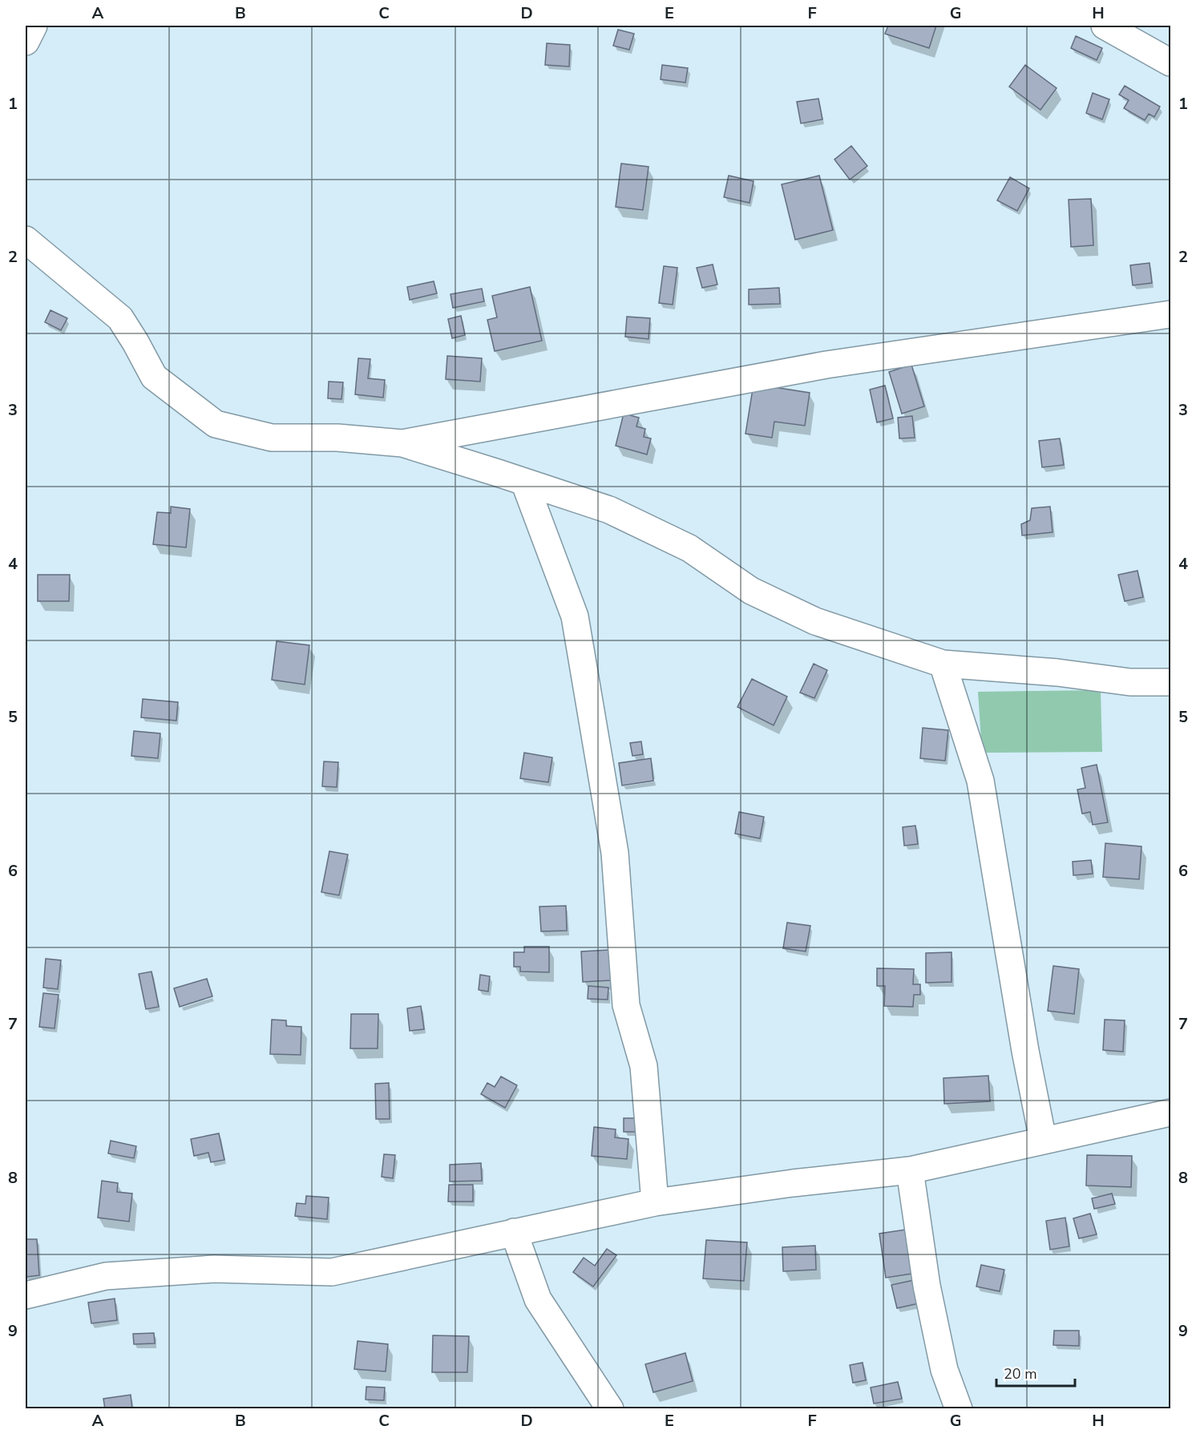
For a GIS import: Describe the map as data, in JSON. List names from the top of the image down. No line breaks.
{"scale_bar":"20 m","grid":{"columns":["A","B","C","D","E","F","G","H"],"rows":["1","2","3","4","5","6","7","8","9"]}}
